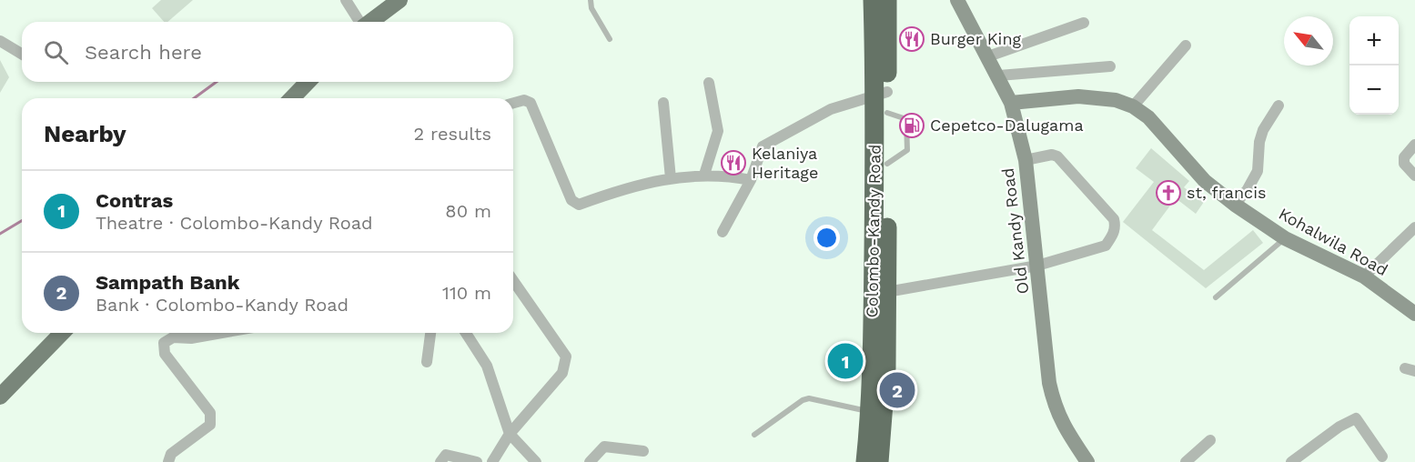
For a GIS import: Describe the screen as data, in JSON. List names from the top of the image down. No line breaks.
{"streets":{"highway":["Colombo-Kandy Road"],"street":["Old Kandy Road","Kohalwila Road"]},"crossings":[["Old Kandy Road","Kohalwila Road"]],"places":{"restaurant":["Burger King","Kelaniya Heritage"],"fuel station":["Cepetco-Dalugama"],"church":["st, francis"]},"north":"top left","page":{"map_buttons":["+","−"],"search":"Search here","heading":["Nearby","2 results"],"list":[{"mark":"1","name":"Contras","note":"Theatre · Colombo-Kandy Road","value":"80 m"},{"mark":"2","name":"Sampath Bank","note":"Bank · Colombo-Kandy Road","value":"110 m"}],"pins":["1","2"]}}
